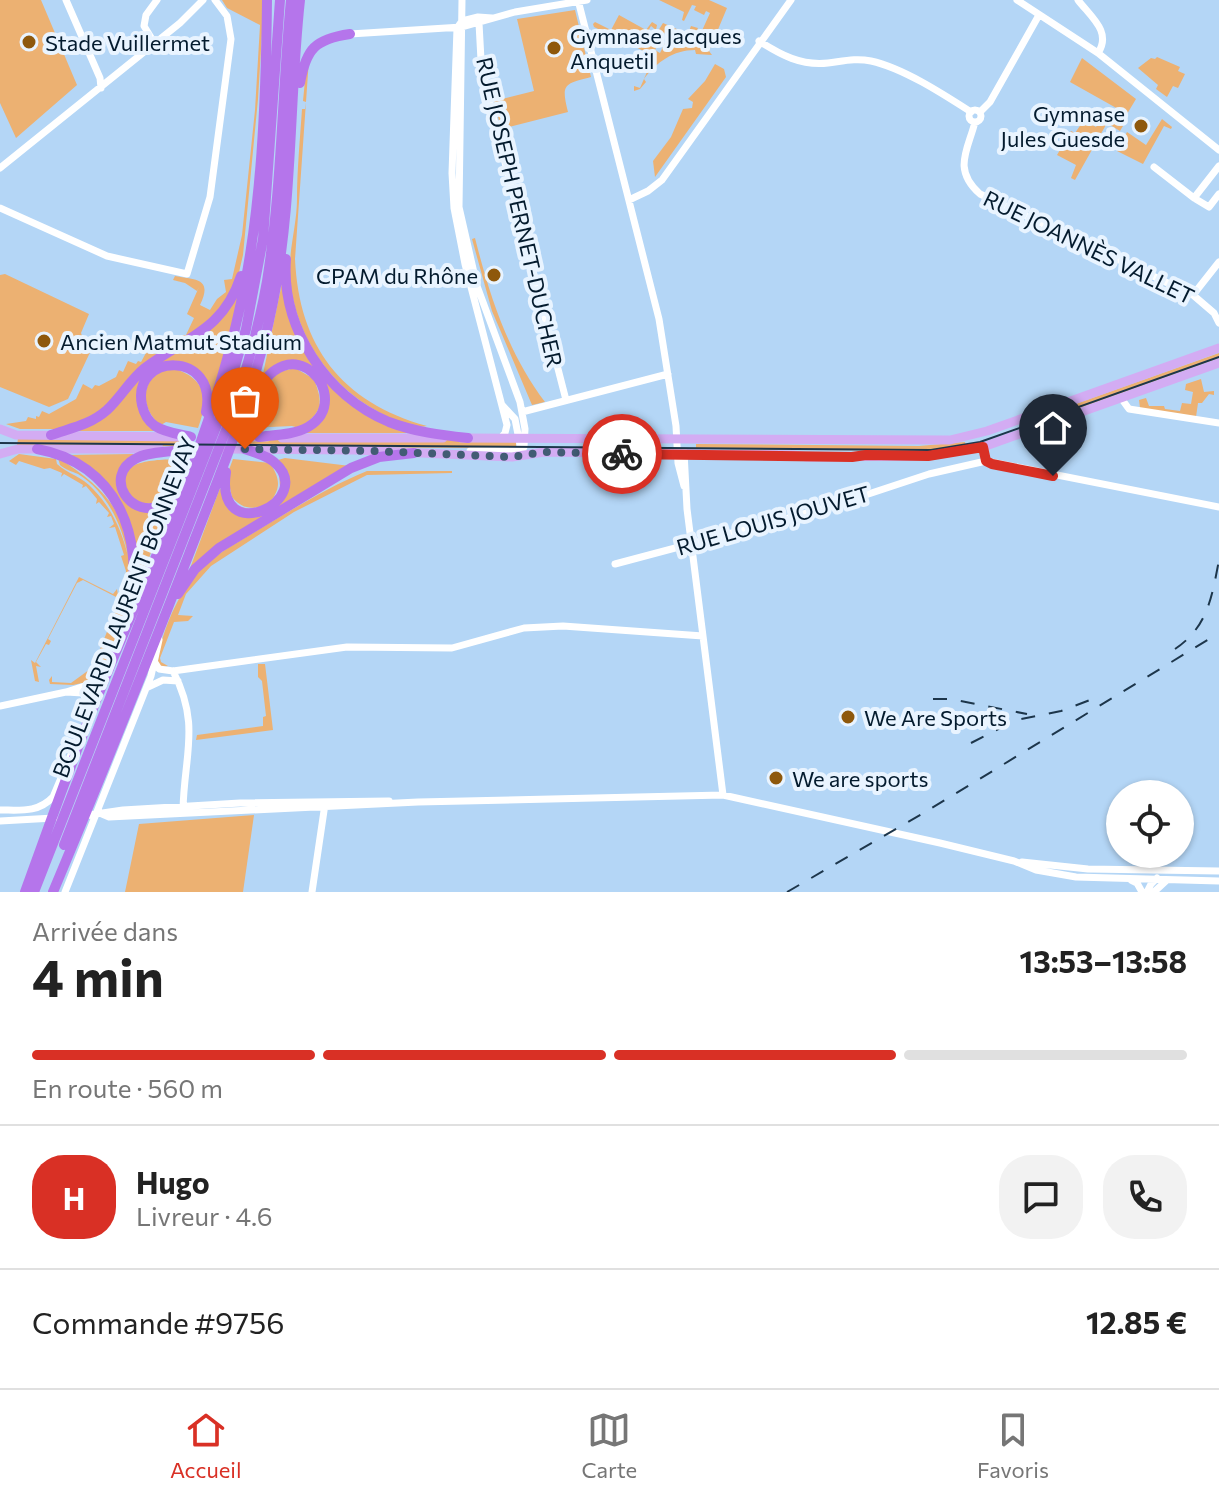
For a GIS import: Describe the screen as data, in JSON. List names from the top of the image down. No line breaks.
{"streets":{"highway":["BOULEVARD LAURENT BONNEVAY"],"street":["RUE JOSEPH PERNET-DUCHER","RUE JOANNÈS VALLET","RUE LOUIS JOUVET"]},"places":["Stade Vuillermet","Gymnase Jacques Anquetil","Gymnase Jules Guesde","CPAM du Rhône","Ancien Matmut Stadium","We Are Sports","We are sports"],"page":{"heading":["4 min","Arrivée dans","13:53–13:58"],"panel":["Hugo","Livreur · 4.6","Commande #9756","12.85 €"],"bar":"En route · 560 m","round":"H","tabs":["Accueil","Carte","Favoris"]}}
